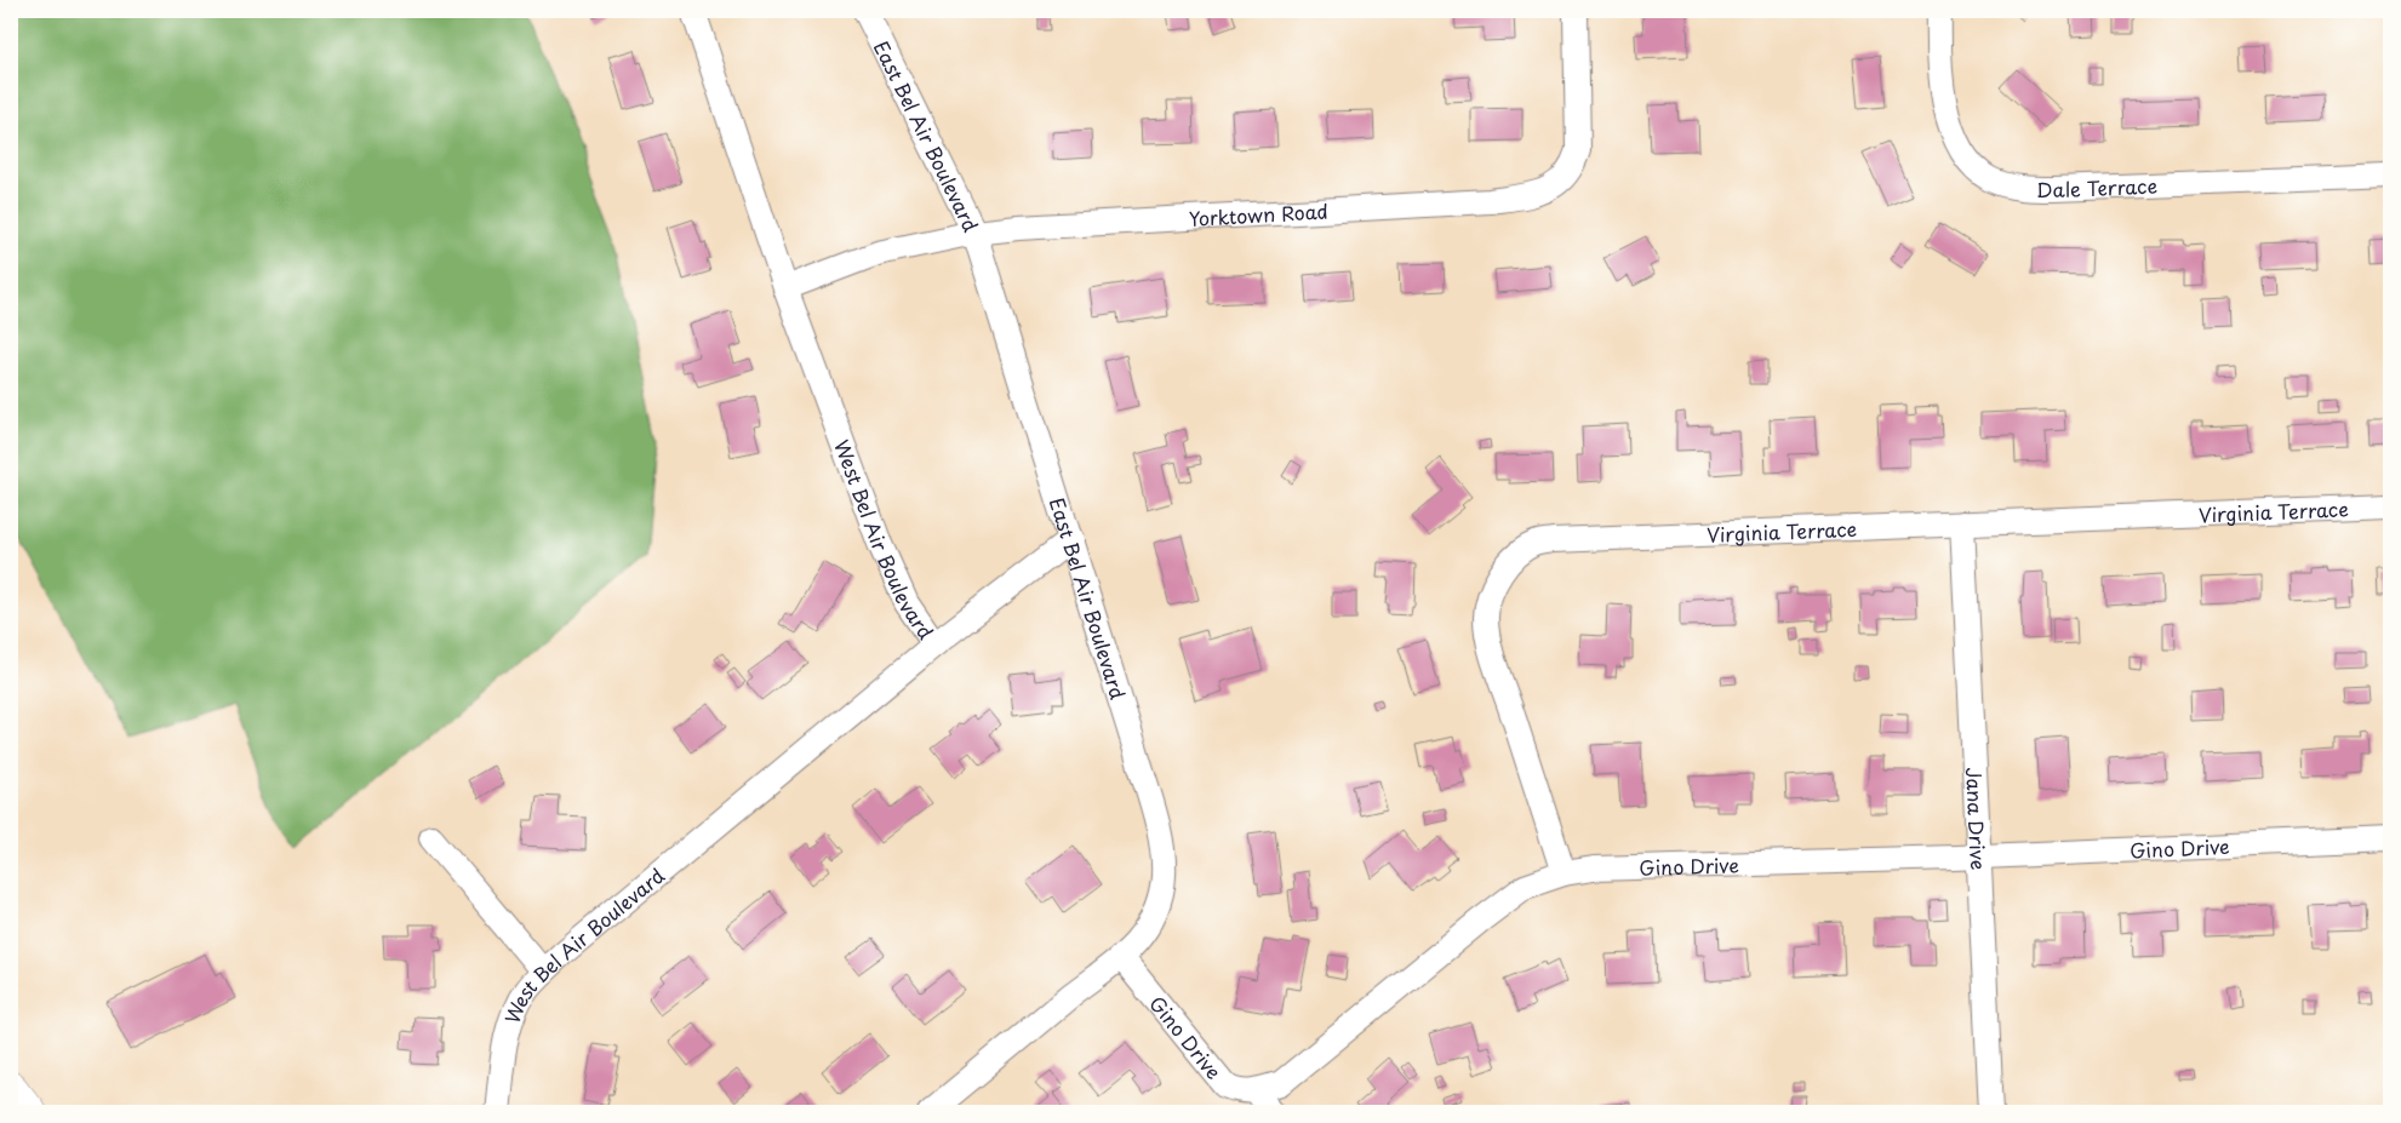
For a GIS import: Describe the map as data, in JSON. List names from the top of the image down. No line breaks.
{"streets":{"street":["East Bel Air Boulevard","Dale Terrace","Yorktown Road","Virginia Terrace","West Bel Air Boulevard","Jana Drive","Gino Drive"]},"crossings":[["East Bel Air Boulevard","Yorktown Road"],["East Bel Air Boulevard","Gino Drive"],["Yorktown Road","West Bel Air Boulevard"],["Virginia Terrace","Jana Drive"],["Virginia Terrace","Gino Drive"],["Jana Drive","Gino Drive"]]}
